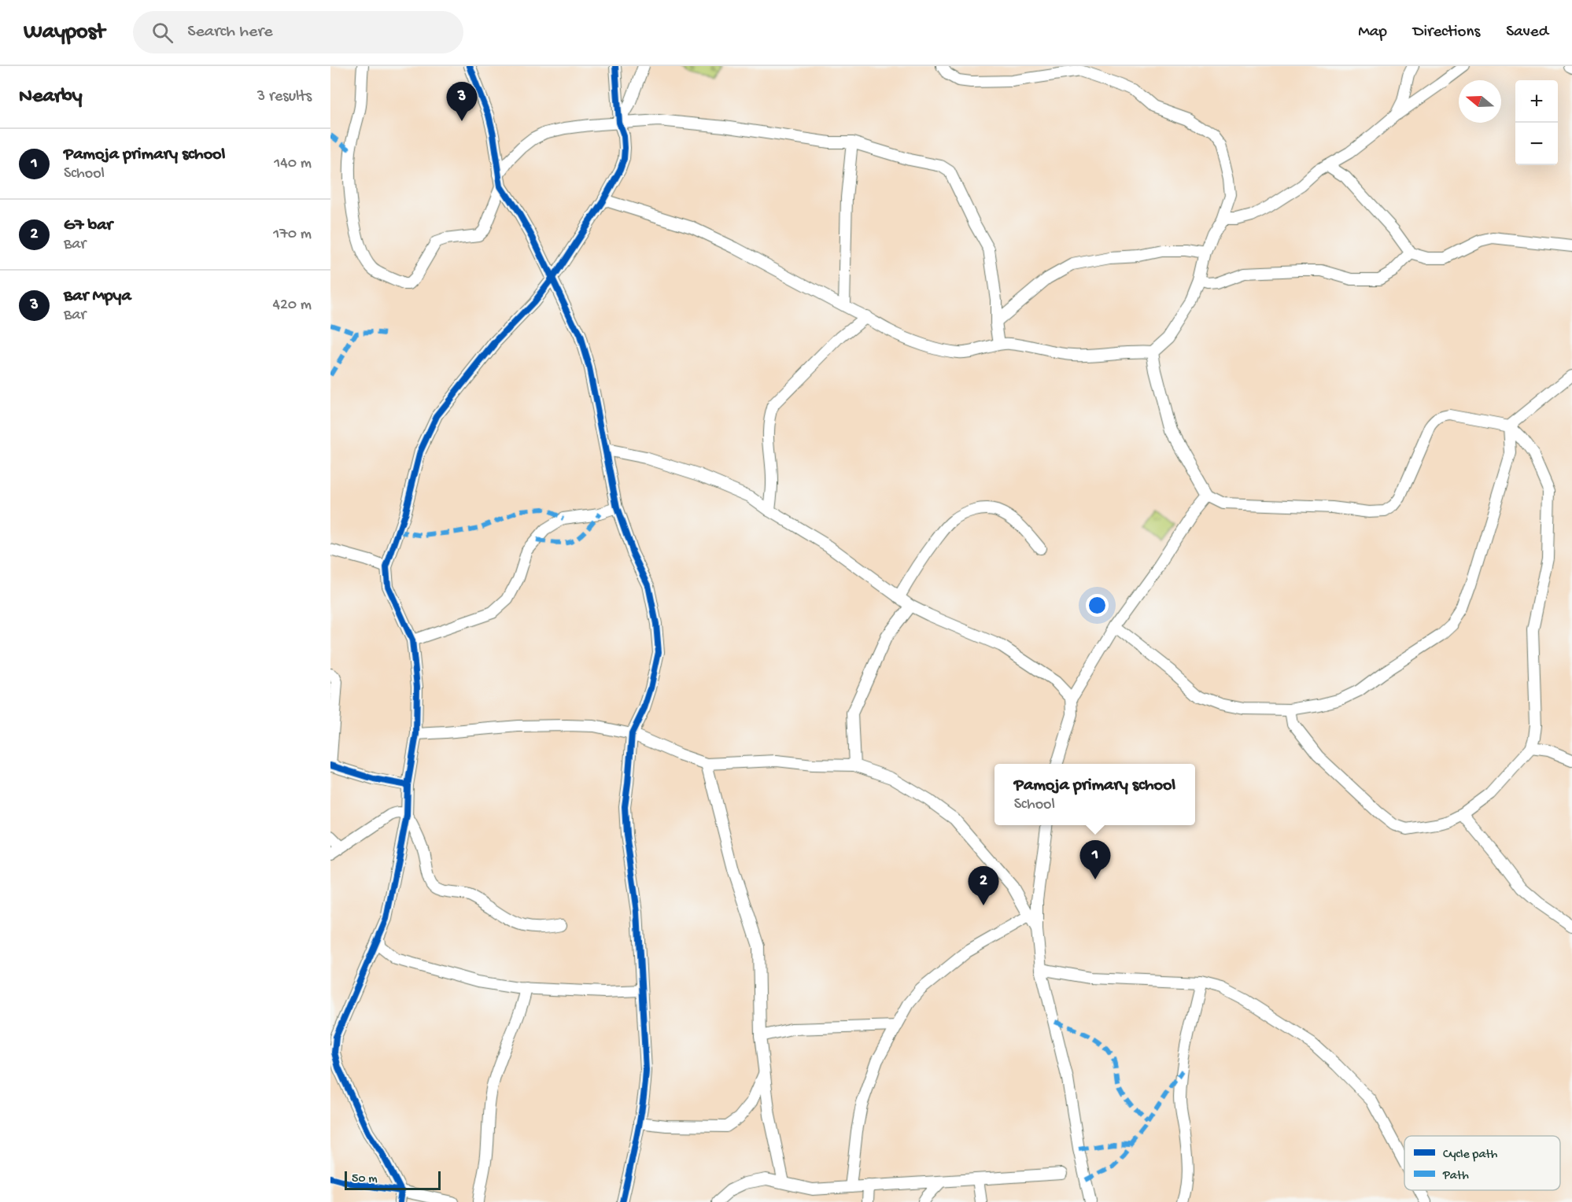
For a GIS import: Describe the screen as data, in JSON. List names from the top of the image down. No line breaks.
{"legend":["Cycle path","Path"],"scale_bar":"50 m","north":"left","page":{"header":"Waypost","search":"Search here","nav":["Map","Directions","Saved"],"heading":["Nearby","3 results"],"map_buttons":["+","−"],"pins":["3","1","2"],"list":[{"mark":"1","name":"Pamoja primary school","note":"School","value":"140 m"},{"mark":"2","name":"G7 bar","note":"Bar","value":"170 m"},{"mark":"3","name":"Bar Mpya","note":"Bar","value":"420 m"}],"popup":["Pamoja primary school","School"],"scale":"50 m"}}
